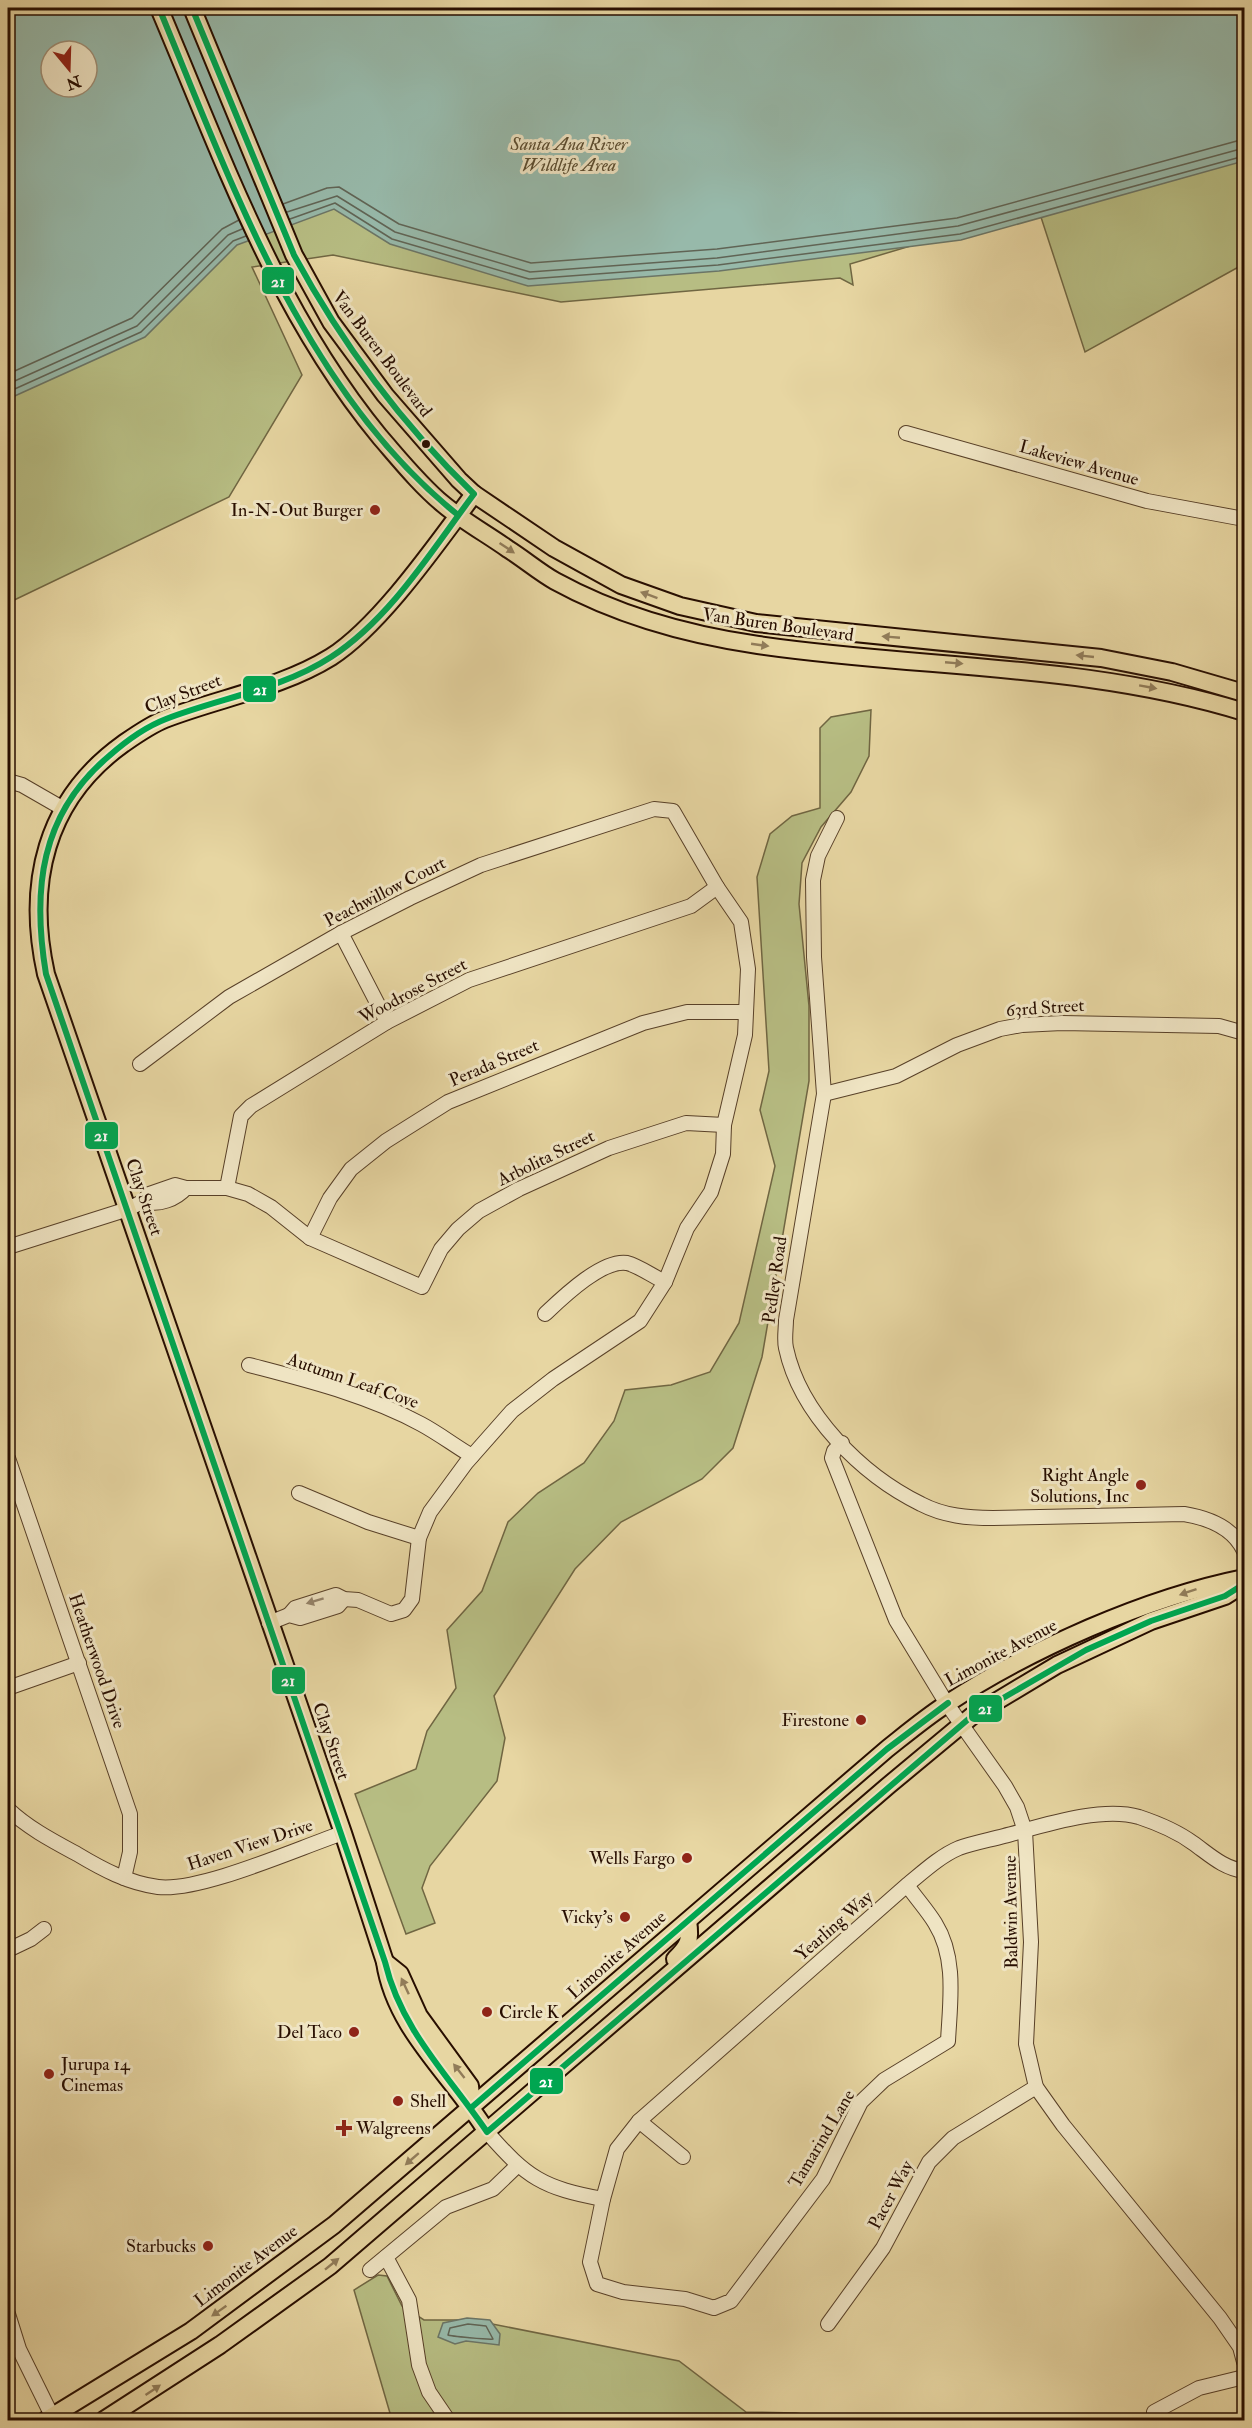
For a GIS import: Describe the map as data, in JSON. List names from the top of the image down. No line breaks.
{"streets":{"main road":["Van Buren Boulevard","Clay Street","Limonite Avenue"],"street":["Lakeview Avenue","Peachwillow Court","Woodrose Street","63rd Street","Perada Street","Arbolita Street","Pedley Road","Autumn Leaf Cove","Heatherwood Drive","Haven View Drive","Baldwin Avenue","Yearling Way","Tamarind Lane","Pacer Way"]},"crossings":[["Van Buren Boulevard","Clay Street"],["Clay Street","Limonite Avenue"],["Clay Street","Haven View Drive"],["Clay Street","Yearling Way"],["Peachwillow Court","Woodrose Street"],["63rd Street","Pedley Road"],["Perada Street","Arbolita Street"],["Pedley Road","Baldwin Avenue"],["Limonite Avenue","Baldwin Avenue"],["Heatherwood Drive","Haven View Drive"],["Baldwin Avenue","Yearling Way"],["Baldwin Avenue","Pacer Way"],["Yearling Way","Tamarind Lane"]],"parks":["Santa Ana River Wildlife Area"],"places":{"other":["In-N-Out Burger","Right Angle Solutions, Inc","Firestone","Wells Fargo","Vicky's","Circle K","Del Taco","Jurupa 14 Cinemas","Shell","Starbucks"],"health":["Walgreens"]},"lines":["transit line 21"],"north":"bottom"}
